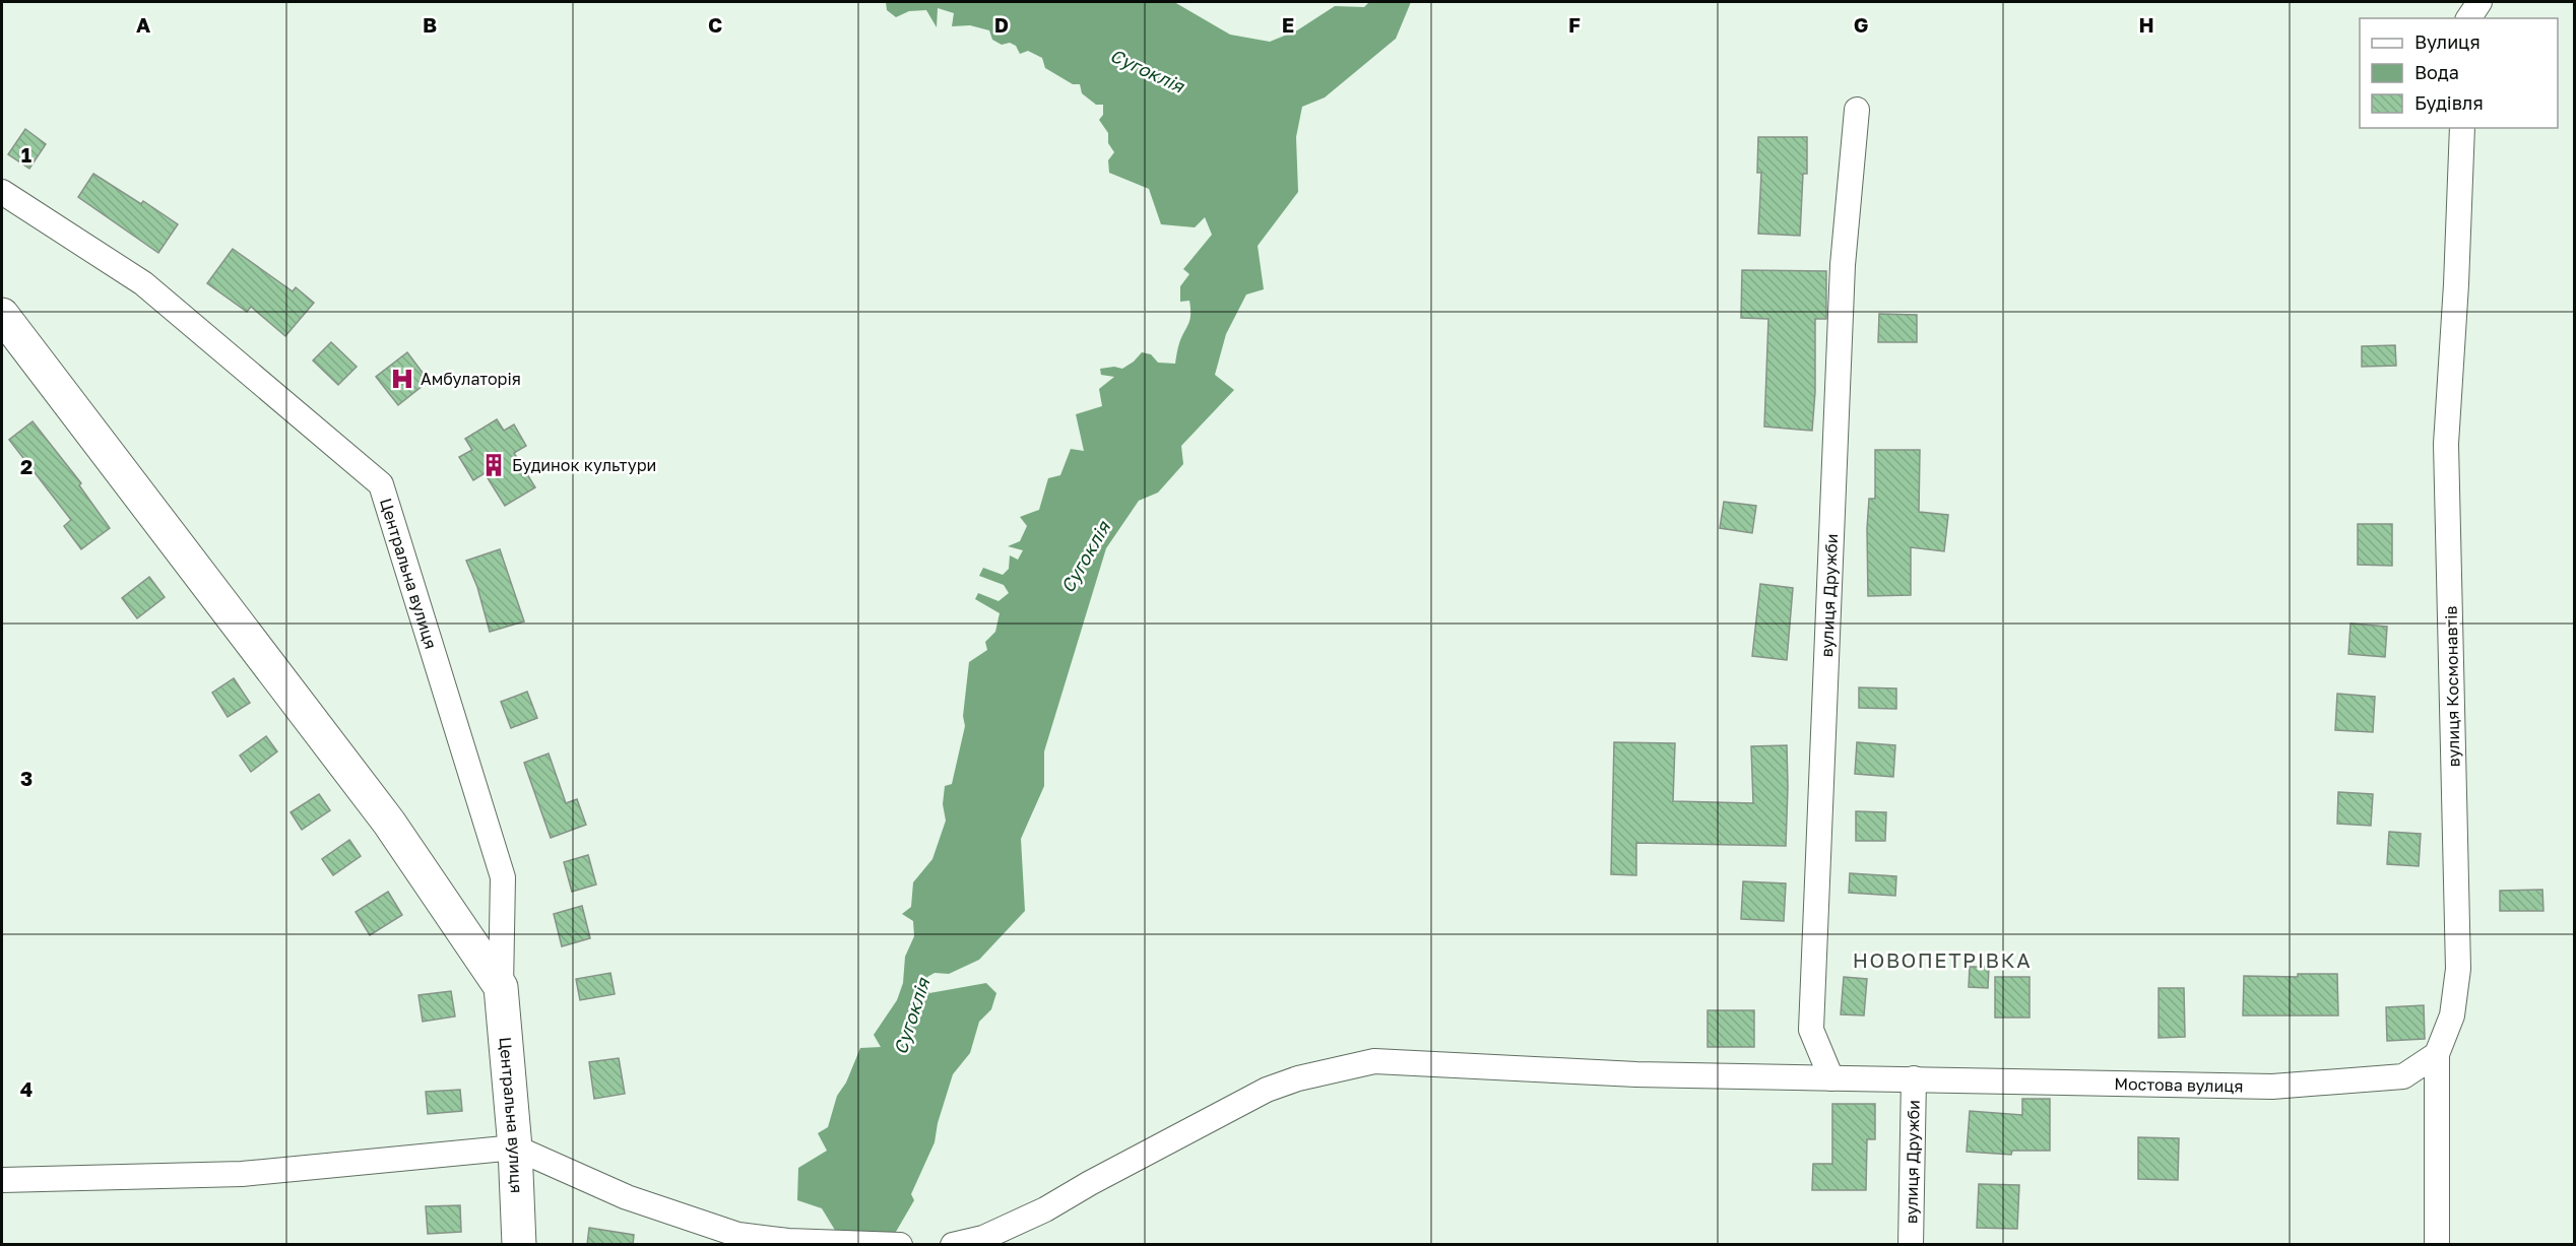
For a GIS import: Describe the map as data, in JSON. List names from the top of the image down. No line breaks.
{"streets":{"street":["Центральна вулиця","вулиця Дружби","вулиця Космонавтів","Мостова вулиця"]},"crossings":[["вулиця Дружби","Мостова вулиця"],["вулиця Космонавтів","Мостова вулиця"]],"districts":["НОВОПЕТРІВКА"],"water":["Сугоклія"],"places":{"hospital":["Амбулаторія"],"building":["Будинок культури"]},"legend":["Вулиця","Вода","Будівля"],"grid":{"columns":["A","B","C","D","E","F","G","H"],"rows":["1","2","3","4"]}}
